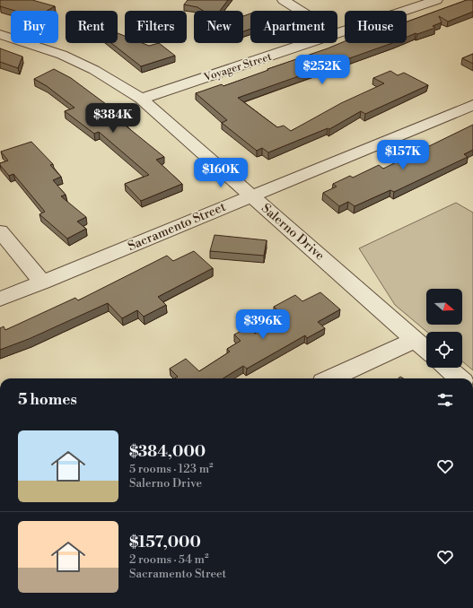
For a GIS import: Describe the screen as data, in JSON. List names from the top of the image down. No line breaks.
{"streets":{"street":["Voyager Street","Sacramento Street","Salerno Drive"]},"crossings":[["Voyager Street","Salerno Drive"],["Sacramento Street","Salerno Drive"]],"north":"right","page":{"chip":["Buy","Rent","Filters","New","Apartment","House"],"price":["$252K","$384K","$157K","$160K","$396K"],"heading":"5 homes","list":[{"name":"$384,000","note":"5 rooms · 123 m² · Salerno Drive"},{"name":"$157,000","note":"2 rooms · 54 m² · Sacramento Street"}]}}
